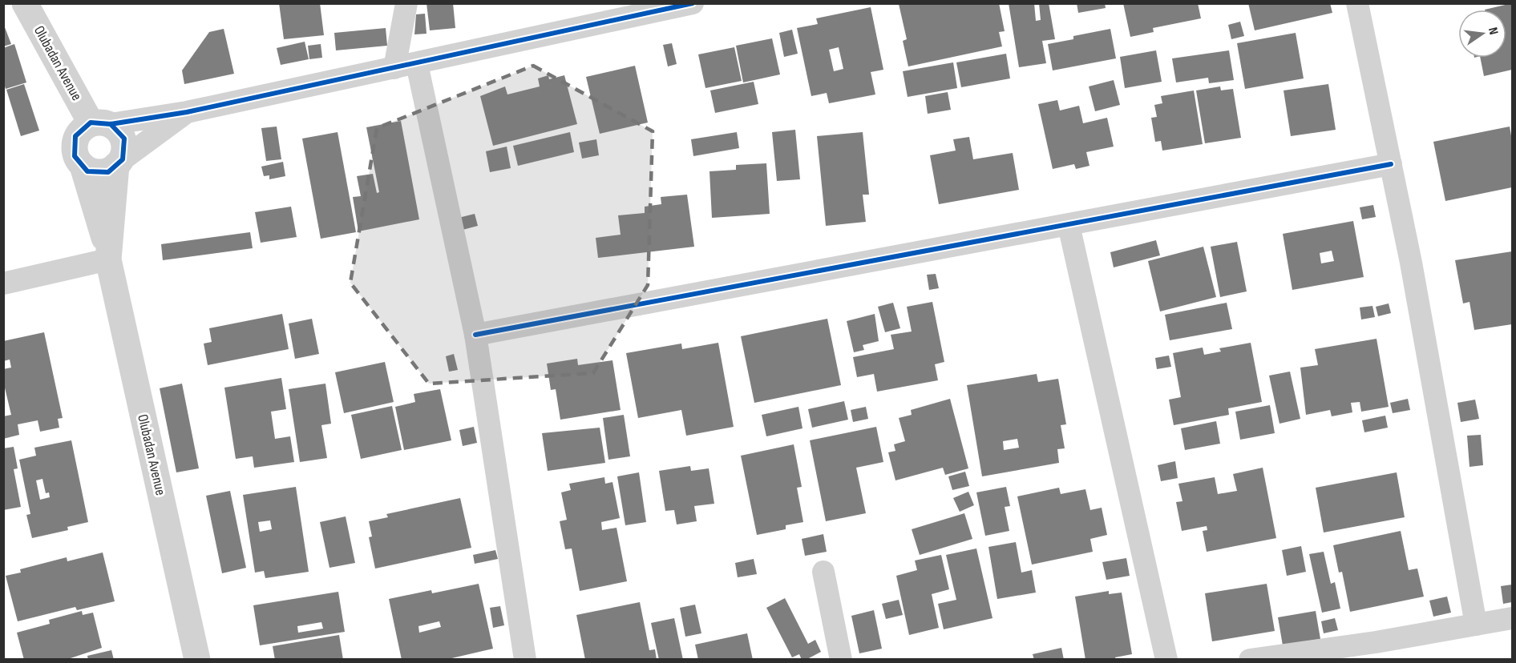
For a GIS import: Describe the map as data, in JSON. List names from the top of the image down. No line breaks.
{"streets":{"street":["Olubadan Avenue"]},"north":"right"}
